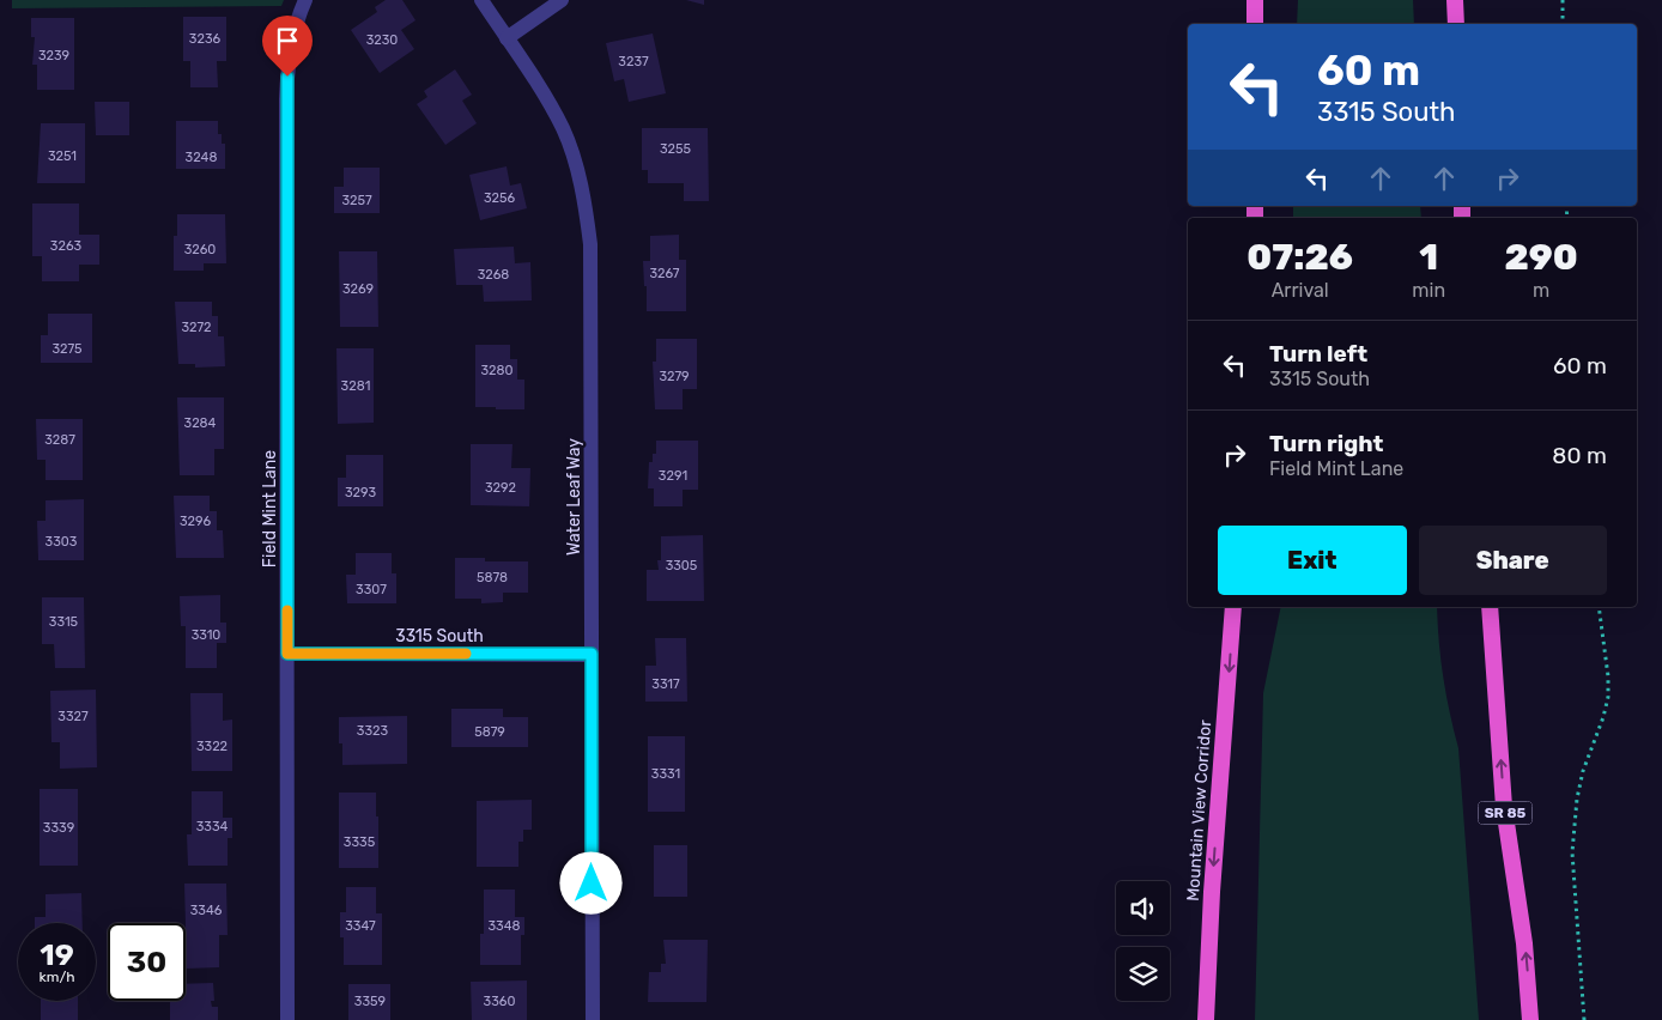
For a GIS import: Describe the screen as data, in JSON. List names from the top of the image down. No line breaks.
{"streets":{"highway":["Mountain View Corridor","SR 85"],"street":["Water Leaf Way","Field Mint Lane","3315 South"]},"crossings":[["Water Leaf Way","3315 South"],["Field Mint Lane","3315 South"]],"one_way":["Mountain View Corridor"],"house_numbers":["3236","3230","3239","3237","3255","3251","3248","3256","3257","3263","3260","3267","3268","3269","3272","3275","3280","3279","3281","3284","3287","3291","3292","3293","3296","3303","3305","5878","3307","3315","3310","3317","3327","3323","5879","3322","3331","3334","3339","3335","3346","3347","3348","3359","3360"],"page":{"turn":["60 m","3315 South"],"eta":["07:26","Arrival","1","min","290","m"],"list":[{"name":"Turn left","note":"3315 South","value":"60 m"},{"name":"Turn right","note":"Field Mint Lane","value":"80 m"}],"buttons":["Exit","Share"],"speed":"19 km/h","limit":"30"}}
